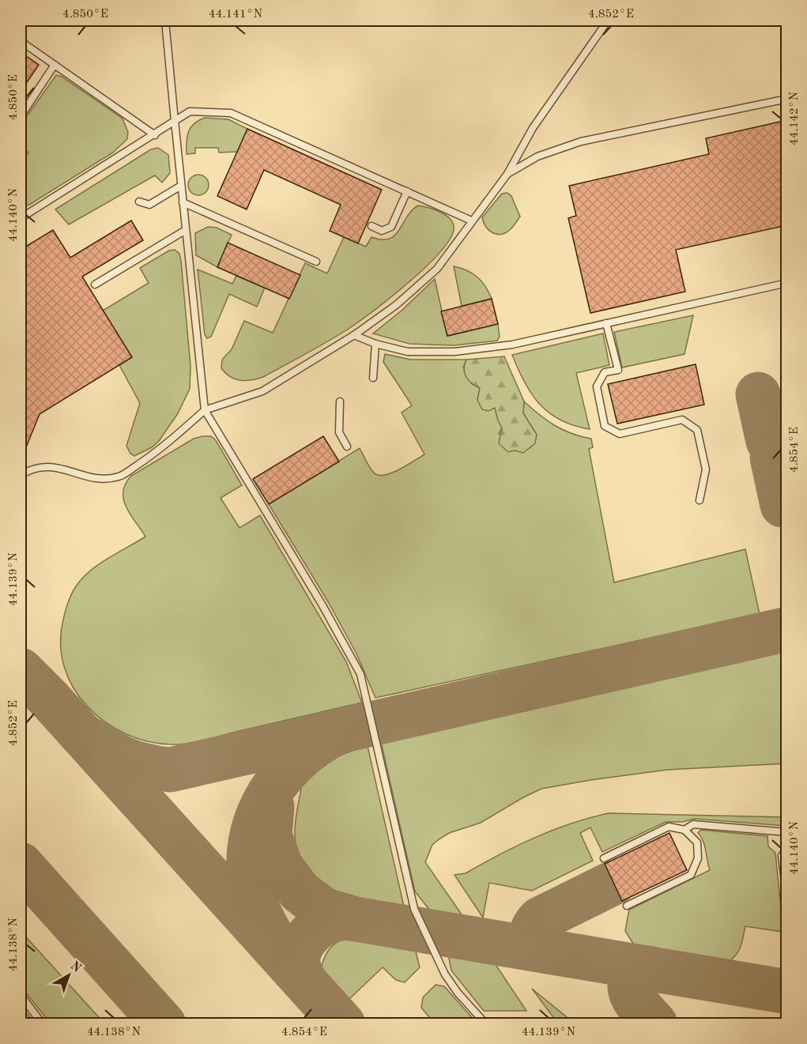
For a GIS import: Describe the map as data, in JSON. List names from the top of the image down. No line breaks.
{"north":"top right","coordinates":["4.850°E","44.141°N","4.852°E","44.142°N","44.140°N","4.854°E","44.139°N","44.138°N"]}
